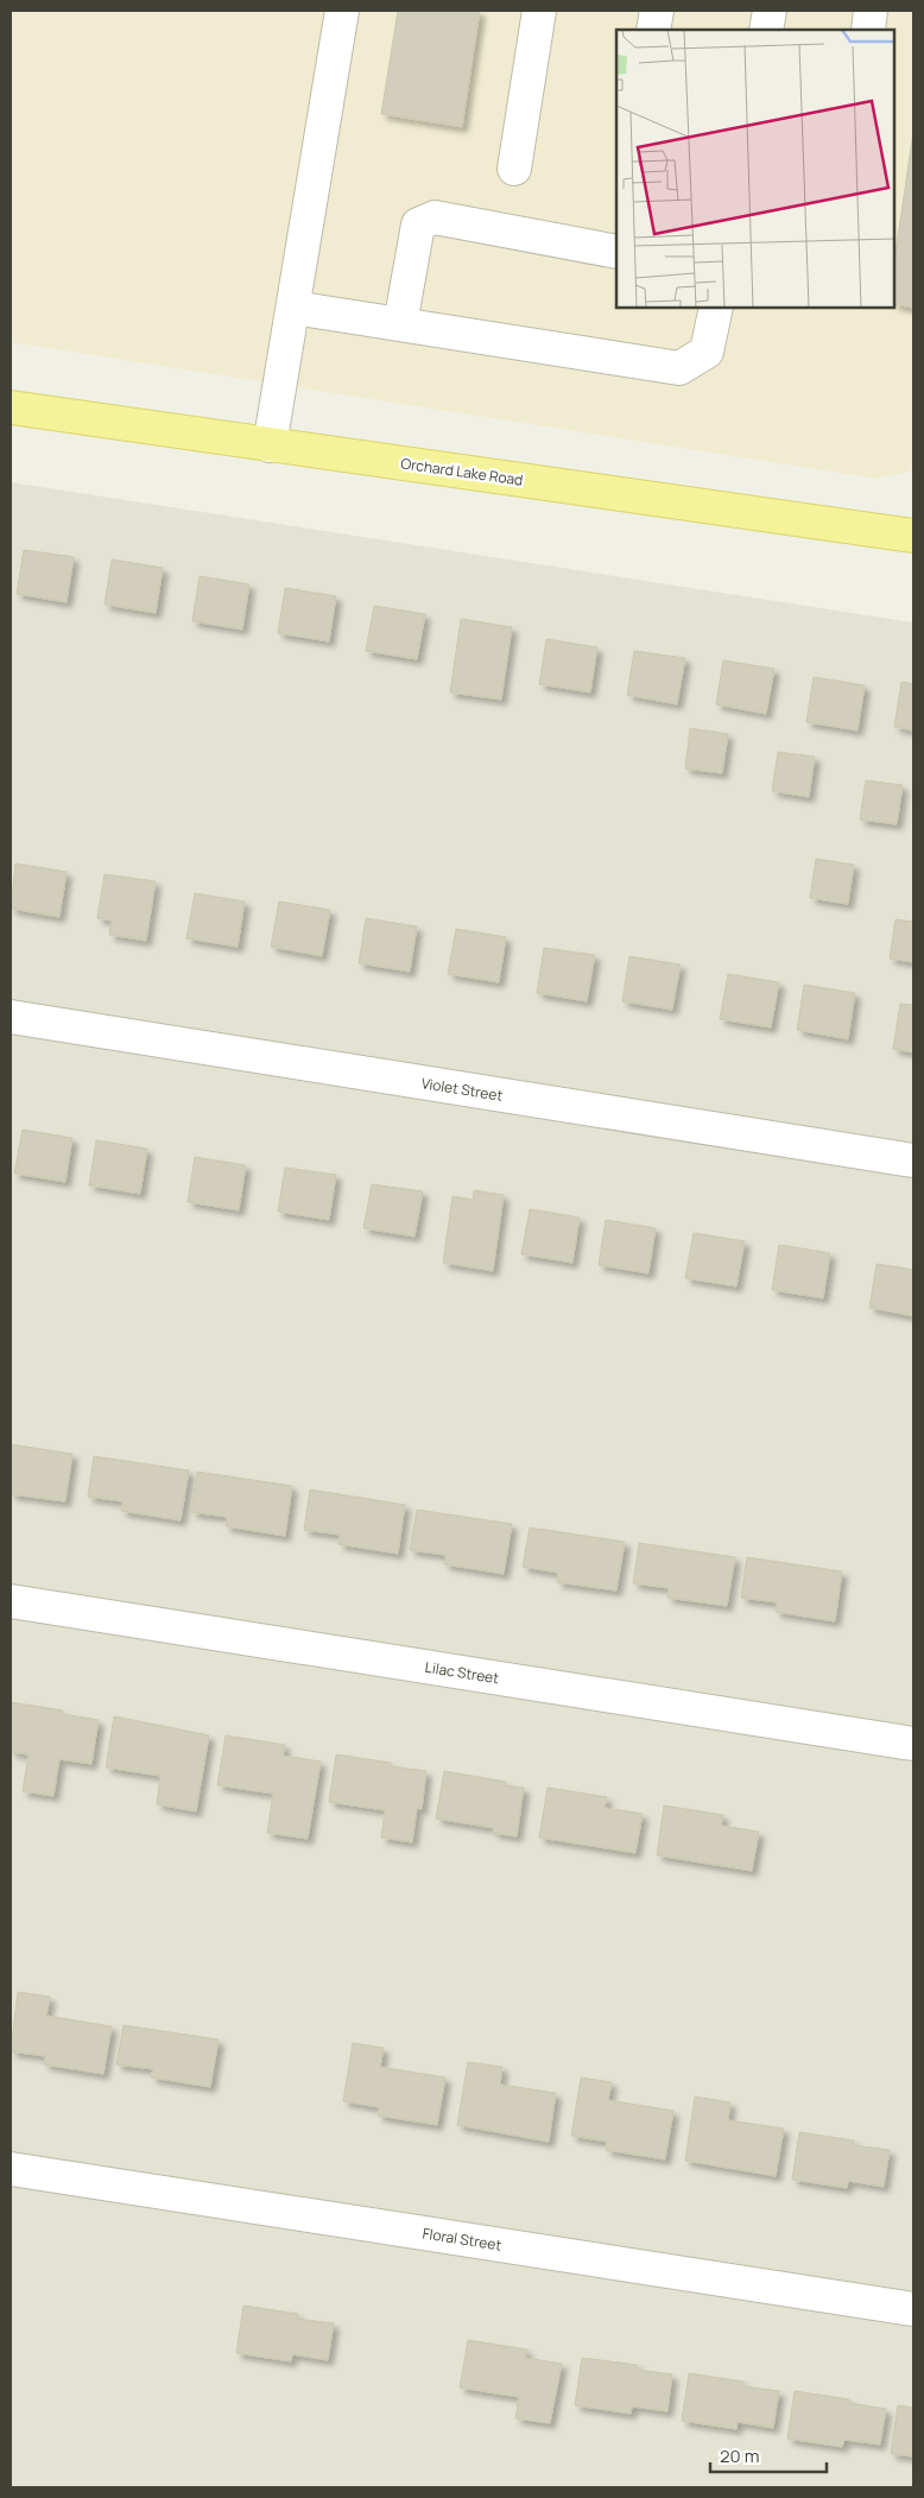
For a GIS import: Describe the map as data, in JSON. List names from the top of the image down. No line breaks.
{"streets":{"main road":["Orchard Lake Road"],"street":["Violet Street","Lilac Street","Floral Street"]},"scale_bar":"20 m"}
